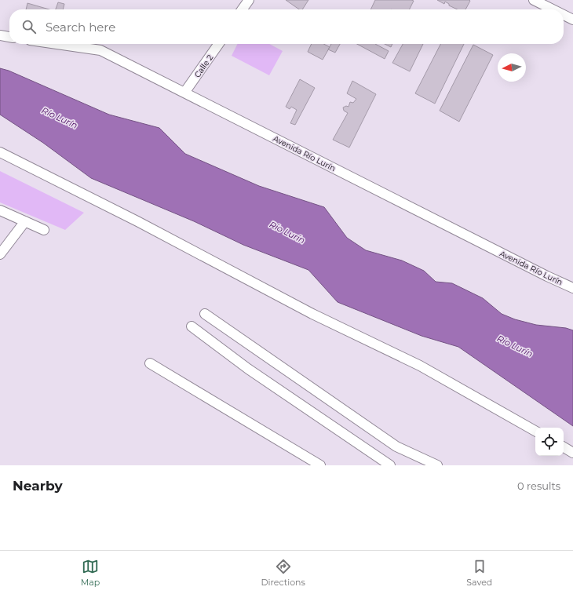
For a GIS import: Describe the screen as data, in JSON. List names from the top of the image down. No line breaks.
{"streets":{"street":["Calle 2","Avenida Río Lurín"]},"crossings":[["Calle 2","Avenida Río Lurín"]],"water":["Río Lurín"],"north":"left","page":{"search":"Search here","heading":["Nearby","0 results"],"nav":["Map","Directions","Saved"]}}
